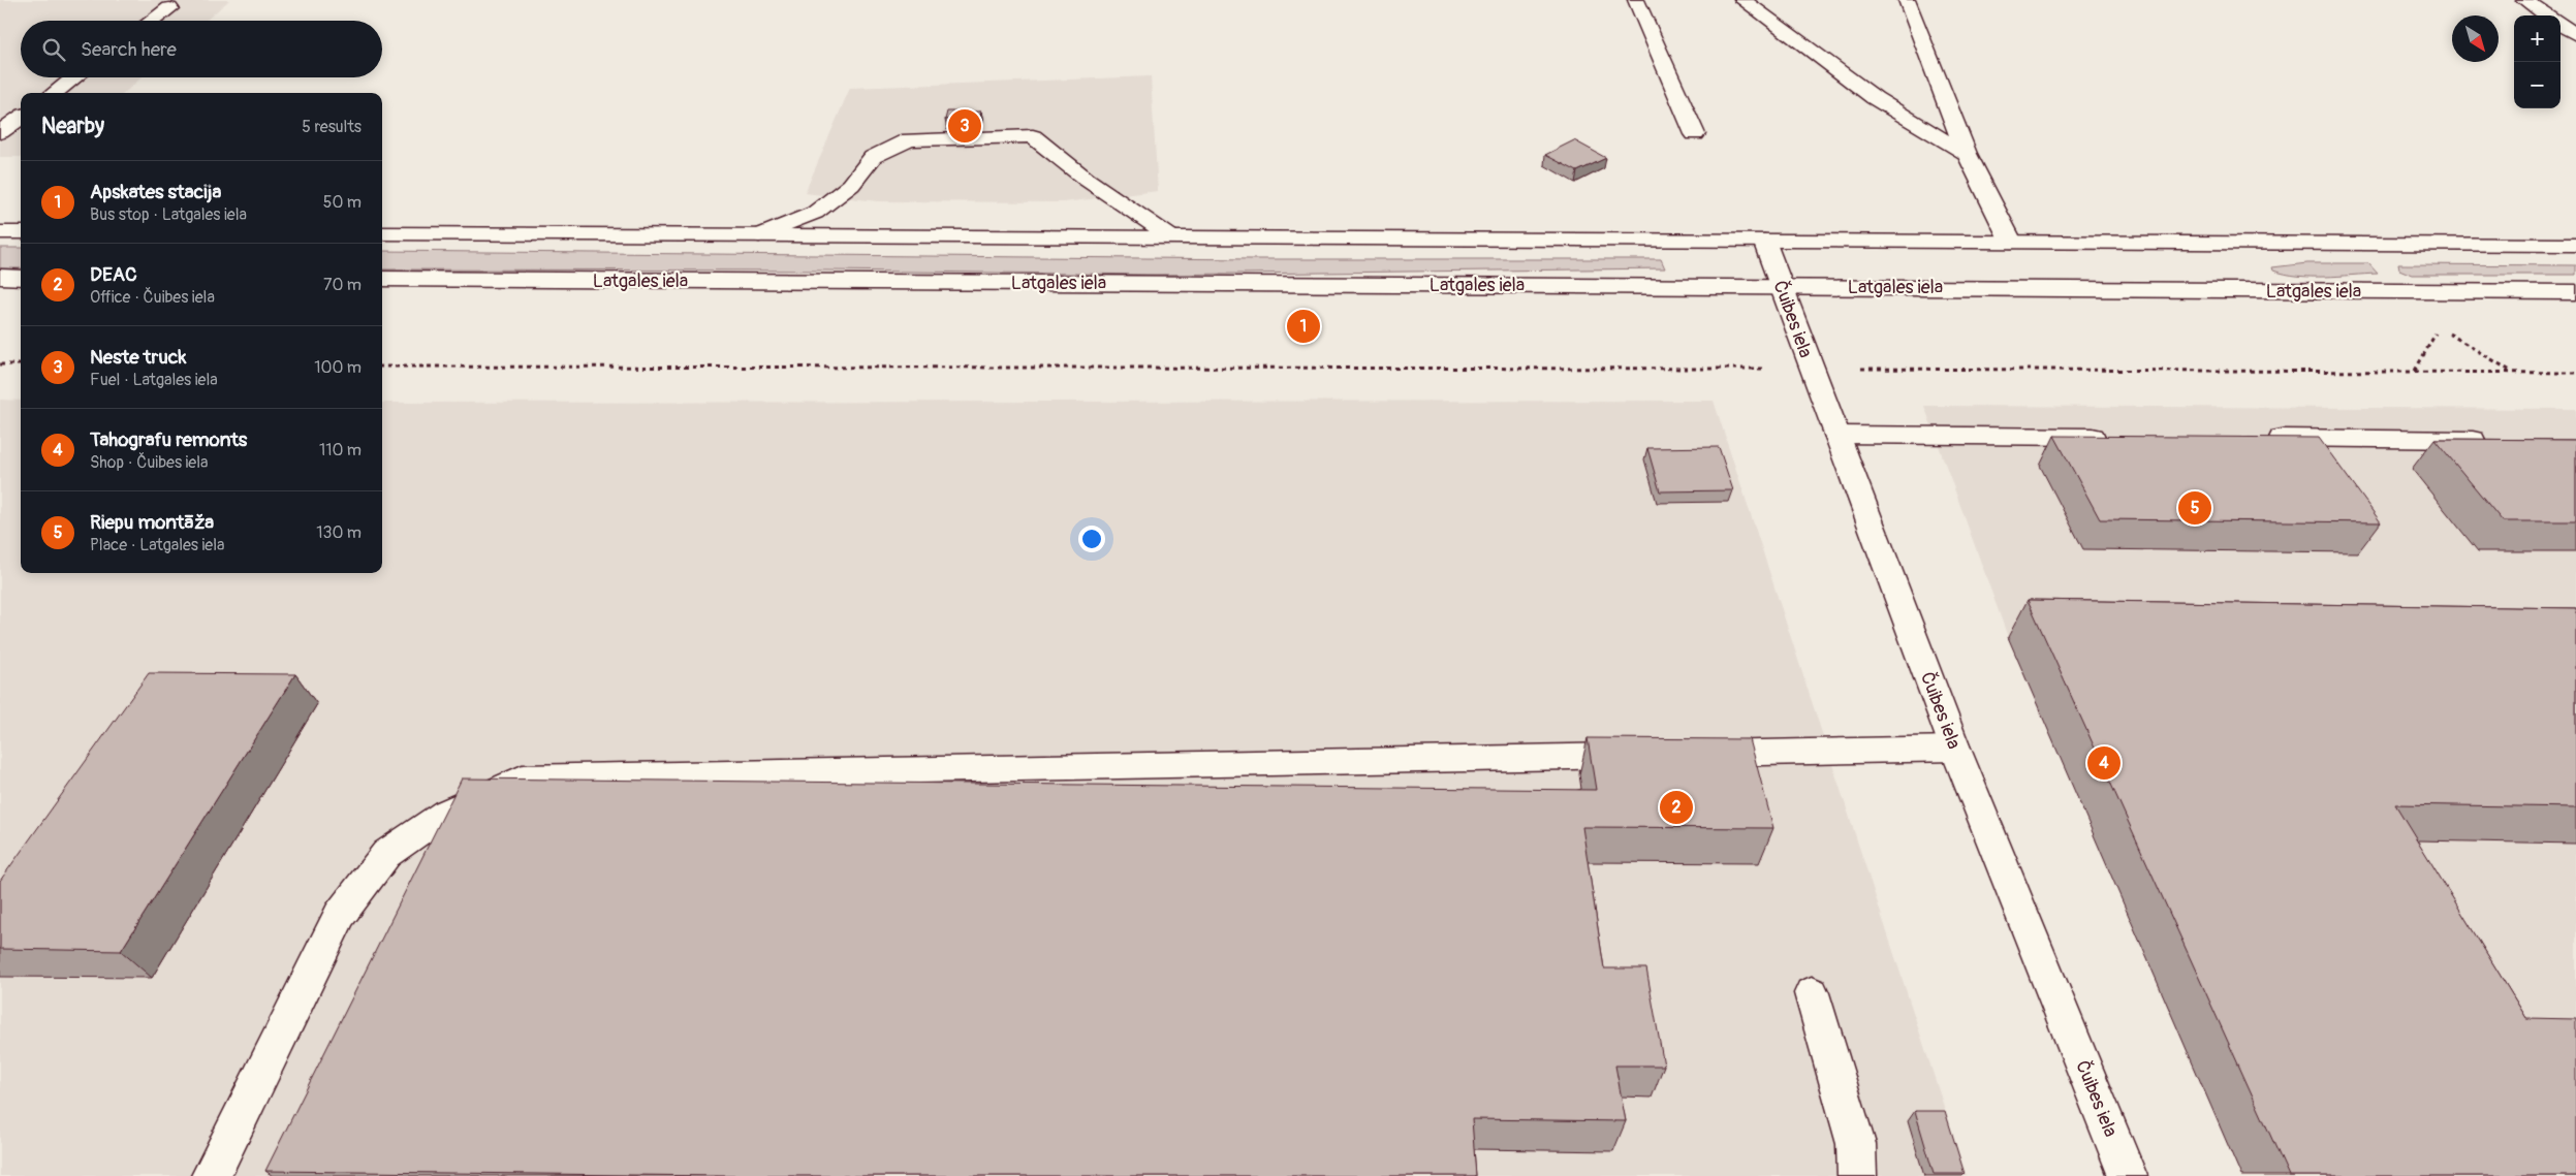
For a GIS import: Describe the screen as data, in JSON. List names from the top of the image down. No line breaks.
{"streets":{"main road":["Latgales iela","Čuibes iela"]},"crossings":[["Latgales iela","Čuibes iela"]],"north":"bottom right","page":{"map_buttons":["+","−"],"search":"Search here","heading":["Nearby","5 results"],"pins":["3","1","5","4","2"],"list":[{"mark":"1","name":"Apskates stacija","note":"Bus stop · Latgales iela","value":"50 m"},{"mark":"2","name":"DEAC","note":"Office · Čuibes iela","value":"70 m"},{"mark":"3","name":"Neste truck","note":"Fuel · Latgales iela","value":"100 m"},{"mark":"4","name":"Tahografu remonts","note":"Shop · Čuibes iela","value":"110 m"},{"mark":"5","name":"Riepu montāža","note":"Place · Latgales iela","value":"130 m"}]}}
